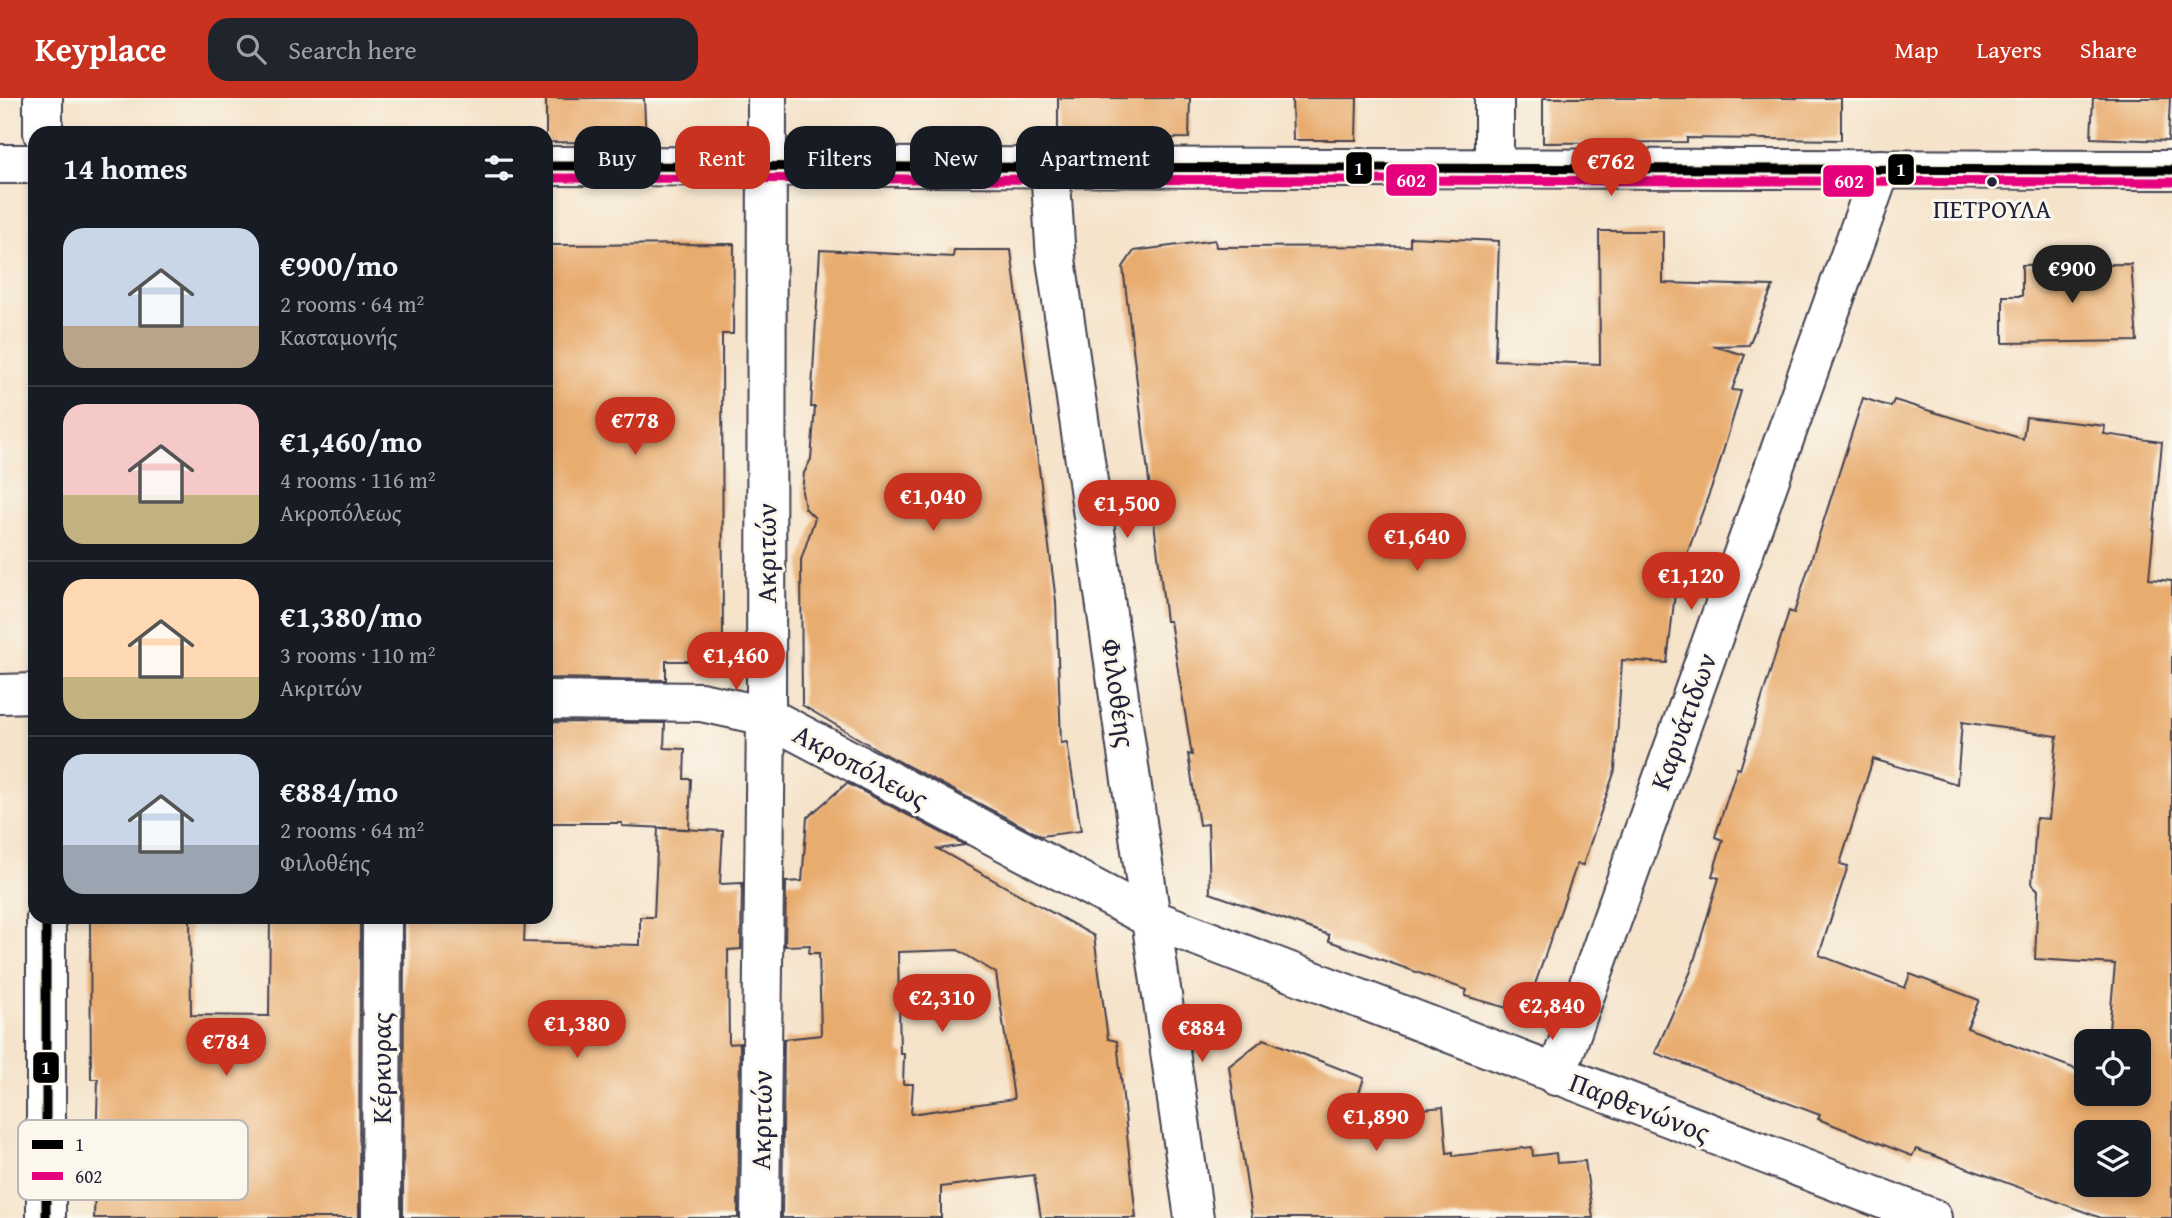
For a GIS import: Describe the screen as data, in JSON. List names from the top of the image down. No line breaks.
{"streets":{"street":["Ακριτών","Φιλοθέης","Καρυάτιδων","Ακροπόλεως","Κέρκυρας","Παρθενώνος"]},"crossings":[["Ακριτών","Ακροπόλεως"],["Φιλοθέης","Ακροπόλεως"],["Φιλοθέης","Παρθενώνος"],["Καρυάτιδων","Παρθενώνος"],["Ακροπόλεως","Παρθενώνος"]],"places":["ΠΕΤΡΟΥΛΑ"],"lines":["transit line 1","transit line 602"],"legend":["1","602"],"page":{"header":"Keyplace","search":"Search here","nav":["Map","Layers","Share"],"chip":["Buy","Rent","Filters","New","Apartment"],"heading":"14 homes","price":["€762","€900","€778","€1,040","€1,500","€1,640","€1,120","€1,460","€2,310","€2,840","€1,380","€884","€784","€1,890"],"list":[{"name":"€900/mo","note":"2 rooms · 64 m² · Κασταμονής"},{"name":"€1,460/mo","note":"4 rooms · 116 m² · Ακροπόλεως"},{"name":"€1,380/mo","note":"3 rooms · 110 m² · Ακριτών"},{"name":"€884/mo","note":"2 rooms · 64 m² · Φιλοθέης"}]}}
